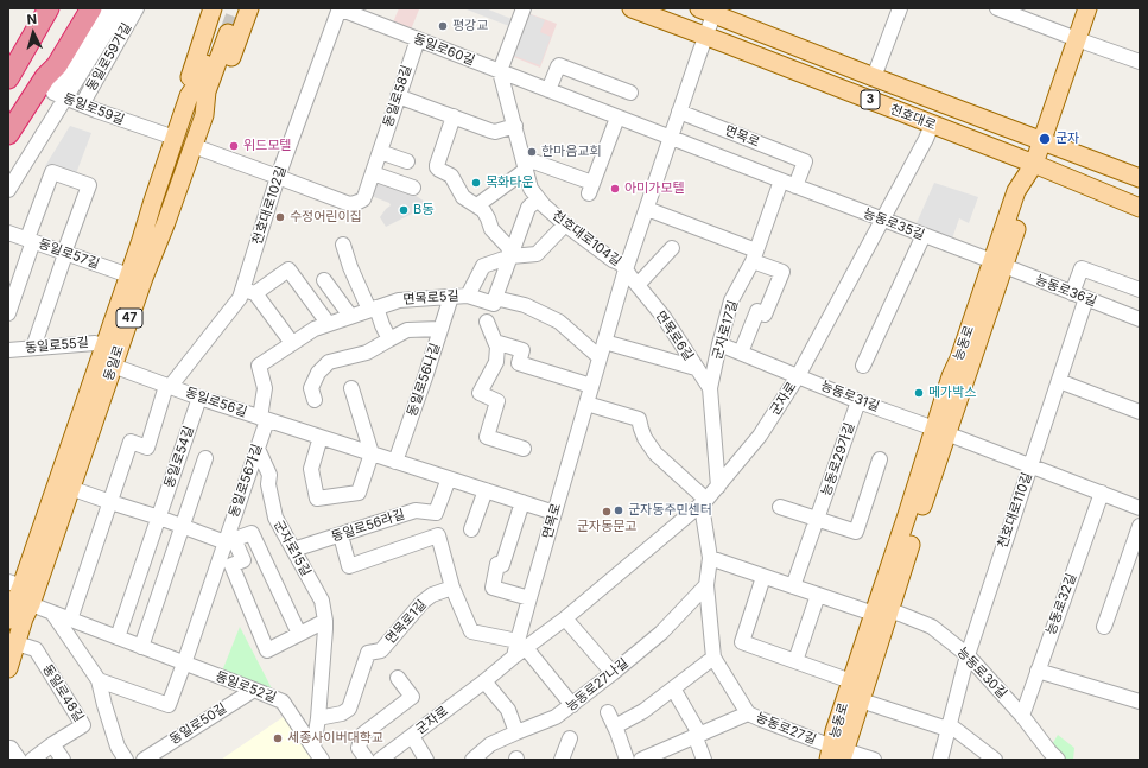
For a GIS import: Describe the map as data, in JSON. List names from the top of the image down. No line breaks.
{"streets":{"main road":["3","천호대로","47","능동로","동일로"],"street":["동일로60길","동일로59가길","동일로58길","동일로59길","면목로","천호대로102길","능동로35길","천호대로104길","동일로57길","능동로36길","면목로5길","군자로17길","면목로6길","동일로55길","동일로56나길","능동로31길","군자로","동일로56길","동일로54길","능동로29가길","동일로56가길","천호대로110길","동일로56라길","군자로15길","능동로32길","면목로1길","능동로30길","능동로27나길","동일로52길","동일로48길","동일로50길","능동로27길"]},"crossings":[["동일로60길","동일로58길"],["동일로60길","면목로"],["동일로60길","천호대로102길"],["동일로60길","능동로35길"],["동일로60길","천호대로104길"],["동일로59가길","동일로59길"],["동일로58길","천호대로102길"],["동일로58길","동일로"],["동일로59길","동일로"],["천호대로","면목로"],["천호대로","능동로"],["천호대로","군자로"],["면목로","능동로35길"],["면목로","천호대로104길"],["면목로","면목로5길"],["면목로","면목로6길"],["면목로","군자로"],["면목로","동일로56길"],["천호대로102길","동일로56길"],["능동로35길","능동로36길"],["능동로35길","군자로17길"],["능동로35길","능동로"],["능동로35길","군자로"],["천호대로104길","면목로6길"],["동일로57길","동일로"],["능동로36길","능동로"],["능동로36길","천호대로110길"],["면목로5길","동일로56나길"],["면목로5길","동일로56길"],["면목로5길","동일로56가길"],["군자로17길","면목로6길"],["군자로17길","능동로31길"],["군자로17길","군자로"],["능동로","능동로31길"],["능동로","천호대로110길"],["능동로","능동로30길"],["능동로","능동로27길"],["동일로55길","동일로"],["동일로","동일로56길"],["동일로","동일로52길"],["동일로","동일로48길"],["동일로56나길","동일로56길"],["능동로31길","군자로"],["능동로31길","능동로29가길"],["군자로","능동로27길"],["동일로56길","동일로54길"],["동일로56길","동일로56가길"],["동일로56길","동일로56라길"],["능동로29가길","능동로30길"],["동일로56가길","군자로15길"],["동일로56가길","동일로52길"],["천호대로110길","능동로30길"],["동일로56라길","군자로15길"],["군자로15길","면목로1길"],["군자로15길","동일로52길"],["능동로32길","능동로30길"],["능동로30길","능동로27길"],["능동로27나길","능동로27길"],["동일로52길","동일로50길"]],"places":["평강교","군자","위드모텔","한마음교회","목화타운","아미가모텔","B동","수정어린이집","메가박스","군자동주민센터","군자동문고","세종사이버대학교"],"north":"top"}
